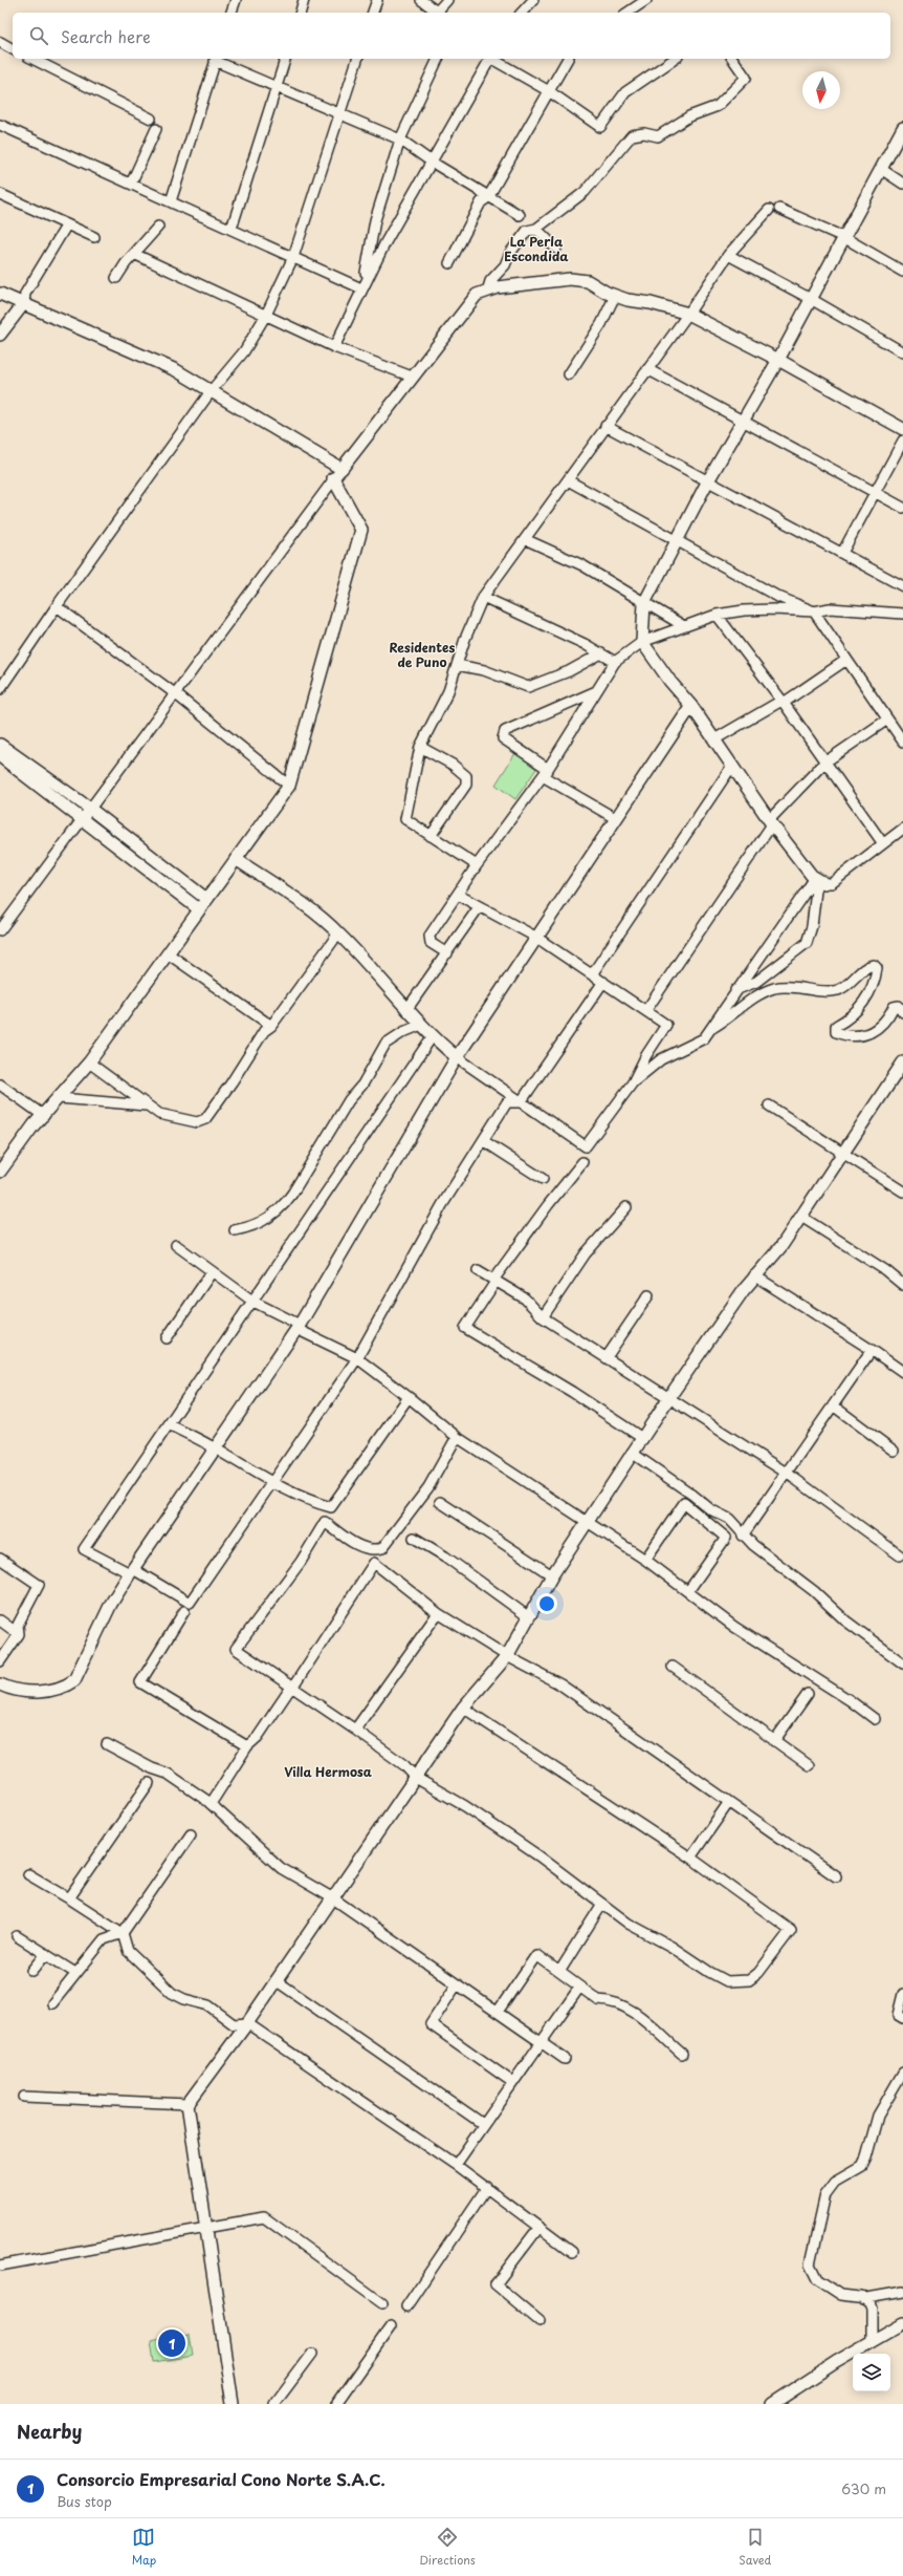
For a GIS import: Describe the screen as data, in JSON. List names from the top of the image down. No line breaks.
{"districts":["La Perla Escondida","Residentes de Puno","Villa Hermosa"],"north":"bottom","page":{"search":"Search here","pins":"1","heading":"Nearby","list":[{"mark":"1","name":"Consorcio Empresarial Cono Norte S.A.C.","note":"Bus stop","value":"630 m"}],"nav":["Map","Directions","Saved"]}}
